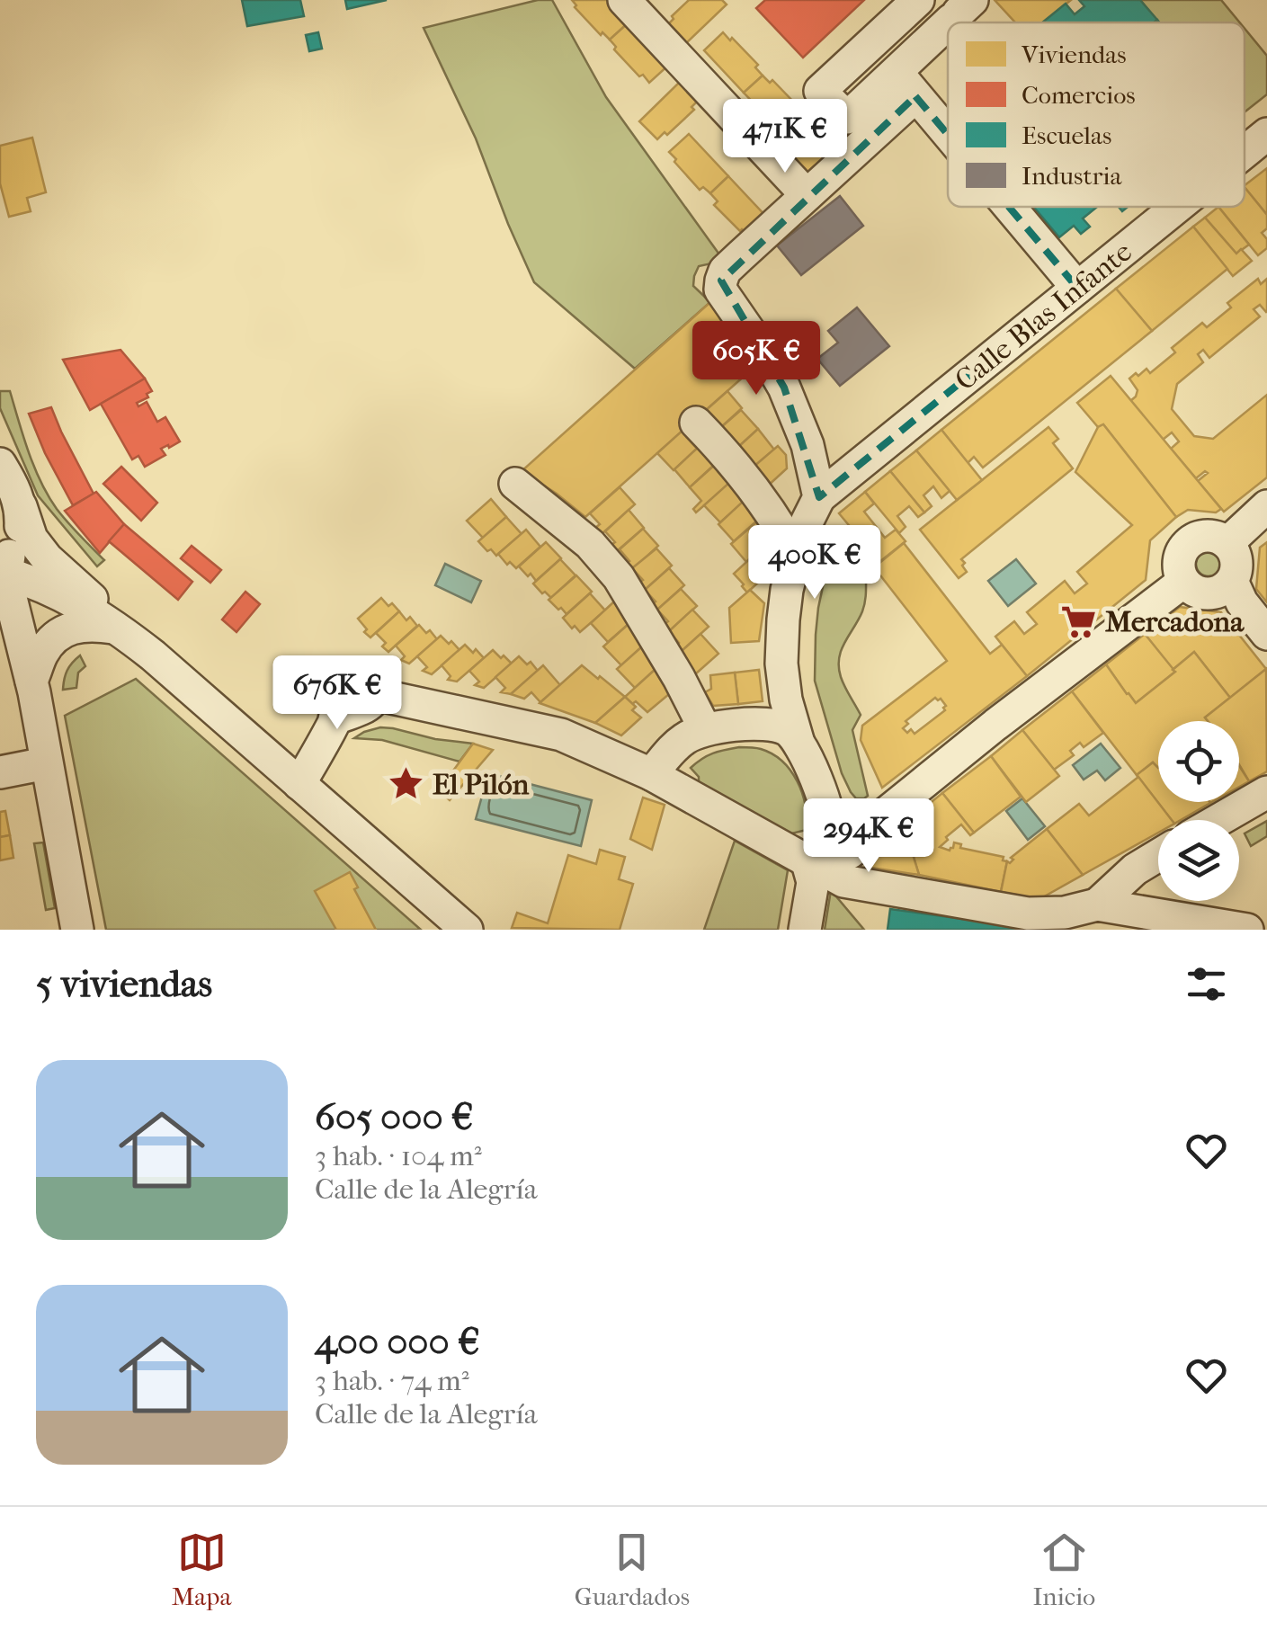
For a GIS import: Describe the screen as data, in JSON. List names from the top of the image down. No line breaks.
{"streets":{"street":["Calle Blas Infante"]},"places":{"supermarket":["Mercadona"],"place":["El Pilón"]},"legend":["Viviendas","Comercios","Escuelas","Industria"],"page":{"price":["471K €","605K €","400K €","676K €","294K €"],"heading":"5 viviendas","list":[{"name":"605 000 €","note":"3 hab. · 104 m² · Calle de la Alegría"},{"name":"400 000 €","note":"3 hab. · 74 m² · Calle de la Alegría"}],"tabs":["Mapa","Guardados","Inicio"]}}
